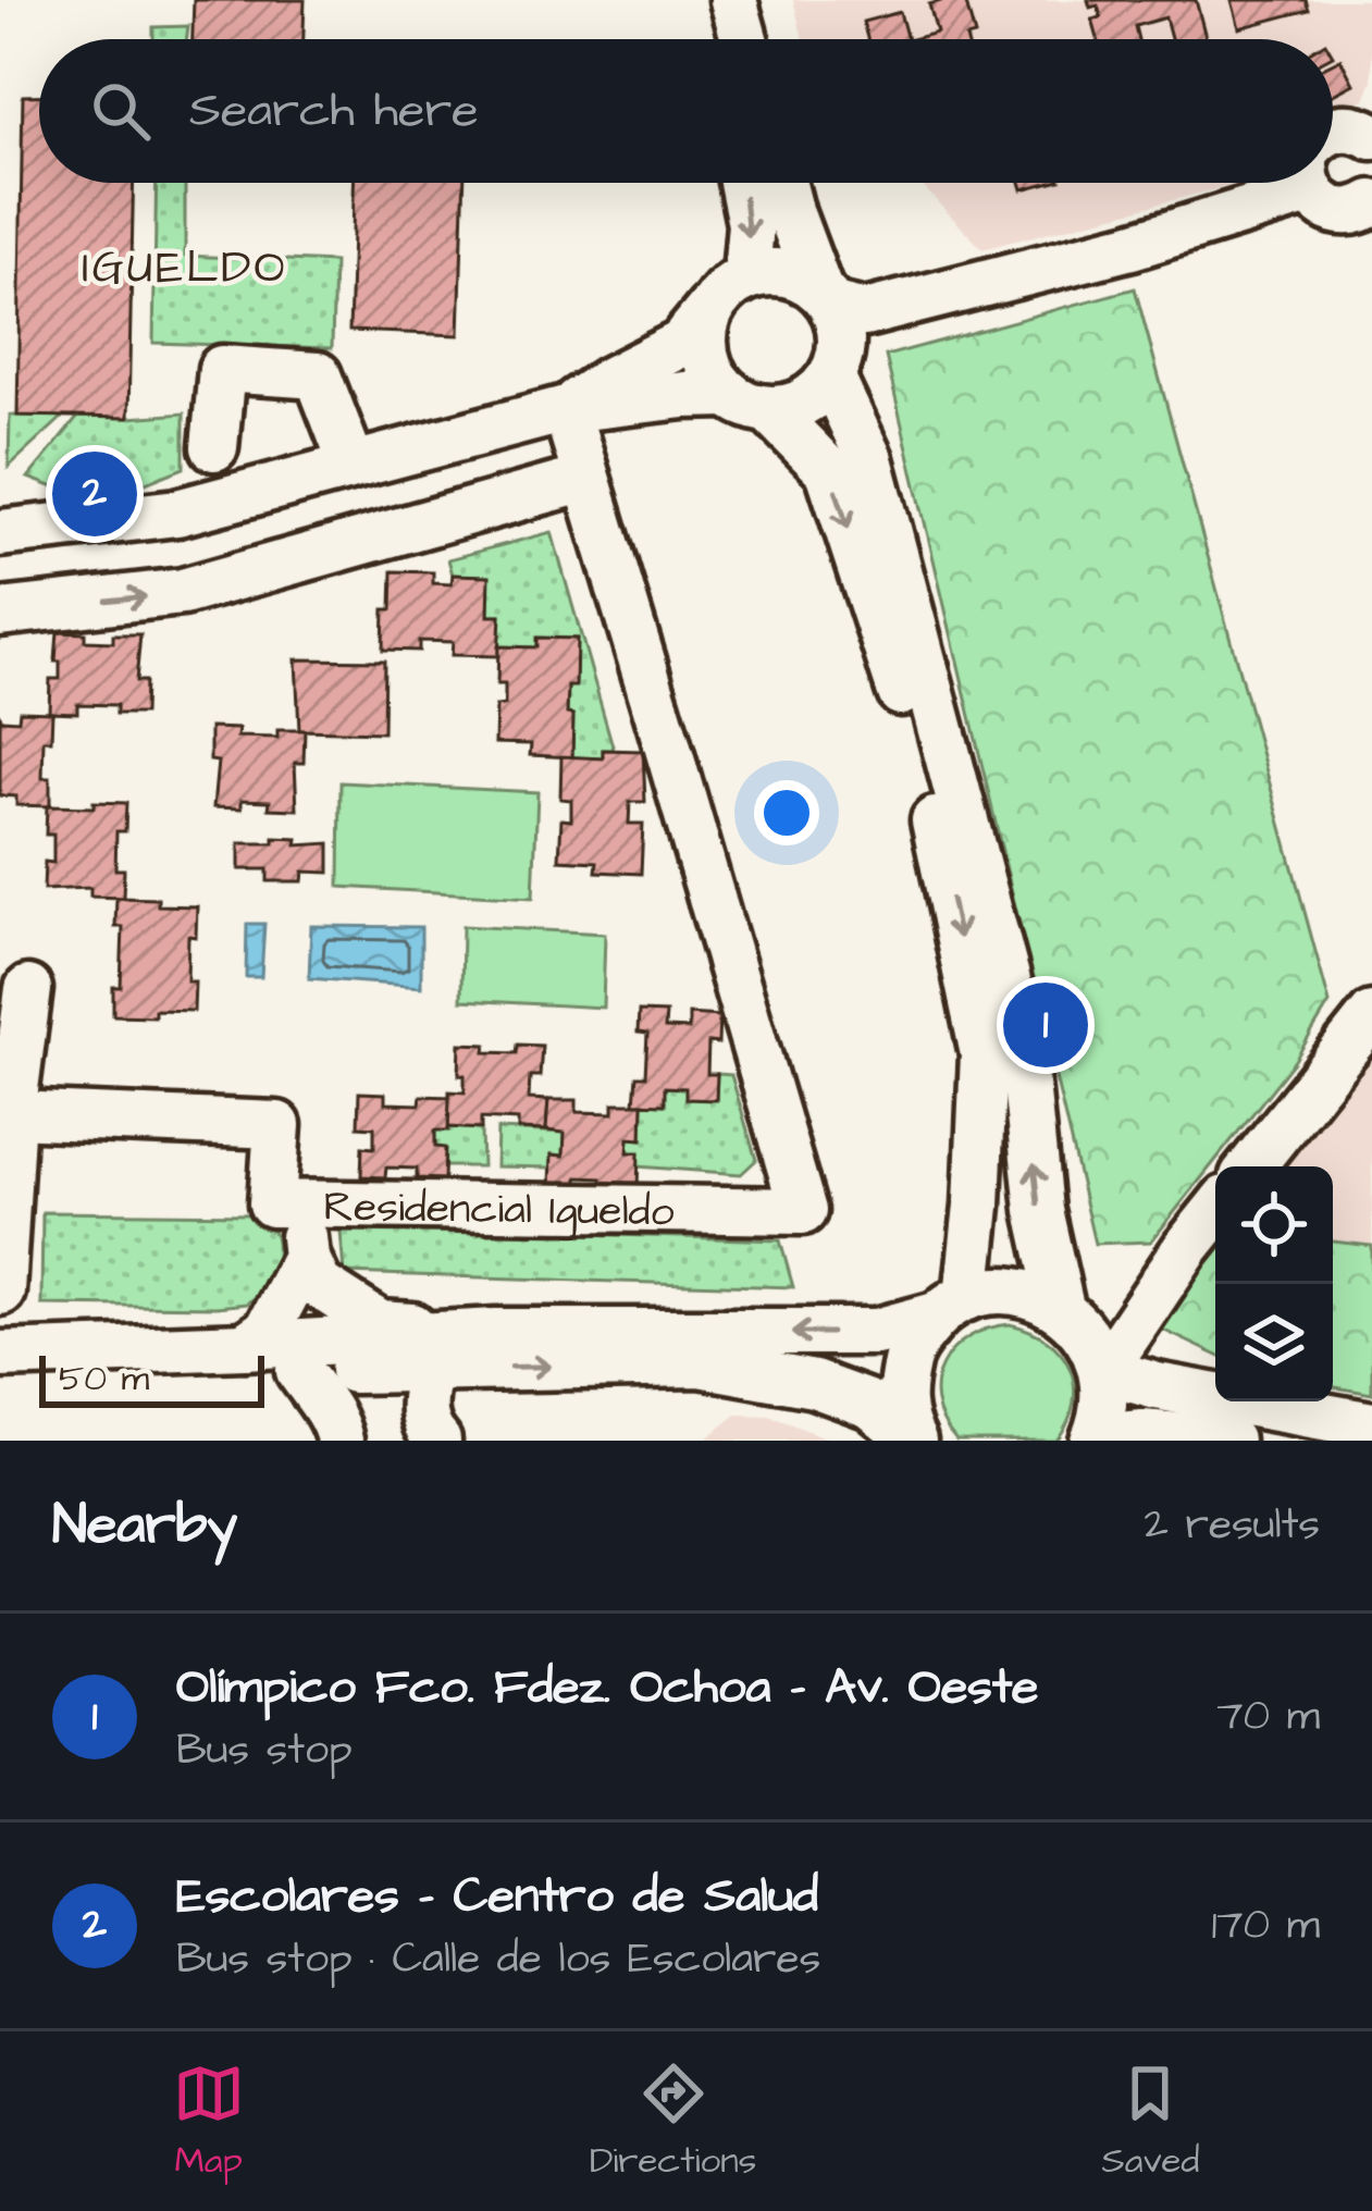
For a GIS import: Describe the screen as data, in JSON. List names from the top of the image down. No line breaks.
{"streets":{"street":["Residencial Igueldo"]},"districts":["IGUELDO"],"scale_bar":"50 m","page":{"search":"Search here","pins":["2","1"],"scale":"50 m","heading":["Nearby","2 results"],"list":[{"mark":"1","name":"Olímpico Fco. Fdez. Ochoa - Av. Oeste","note":"Bus stop","value":"70 m"},{"mark":"2","name":"Escolares - Centro de Salud","note":"Bus stop · Calle de los Escolares","value":"170 m"}],"nav":["Map","Directions","Saved"]}}
